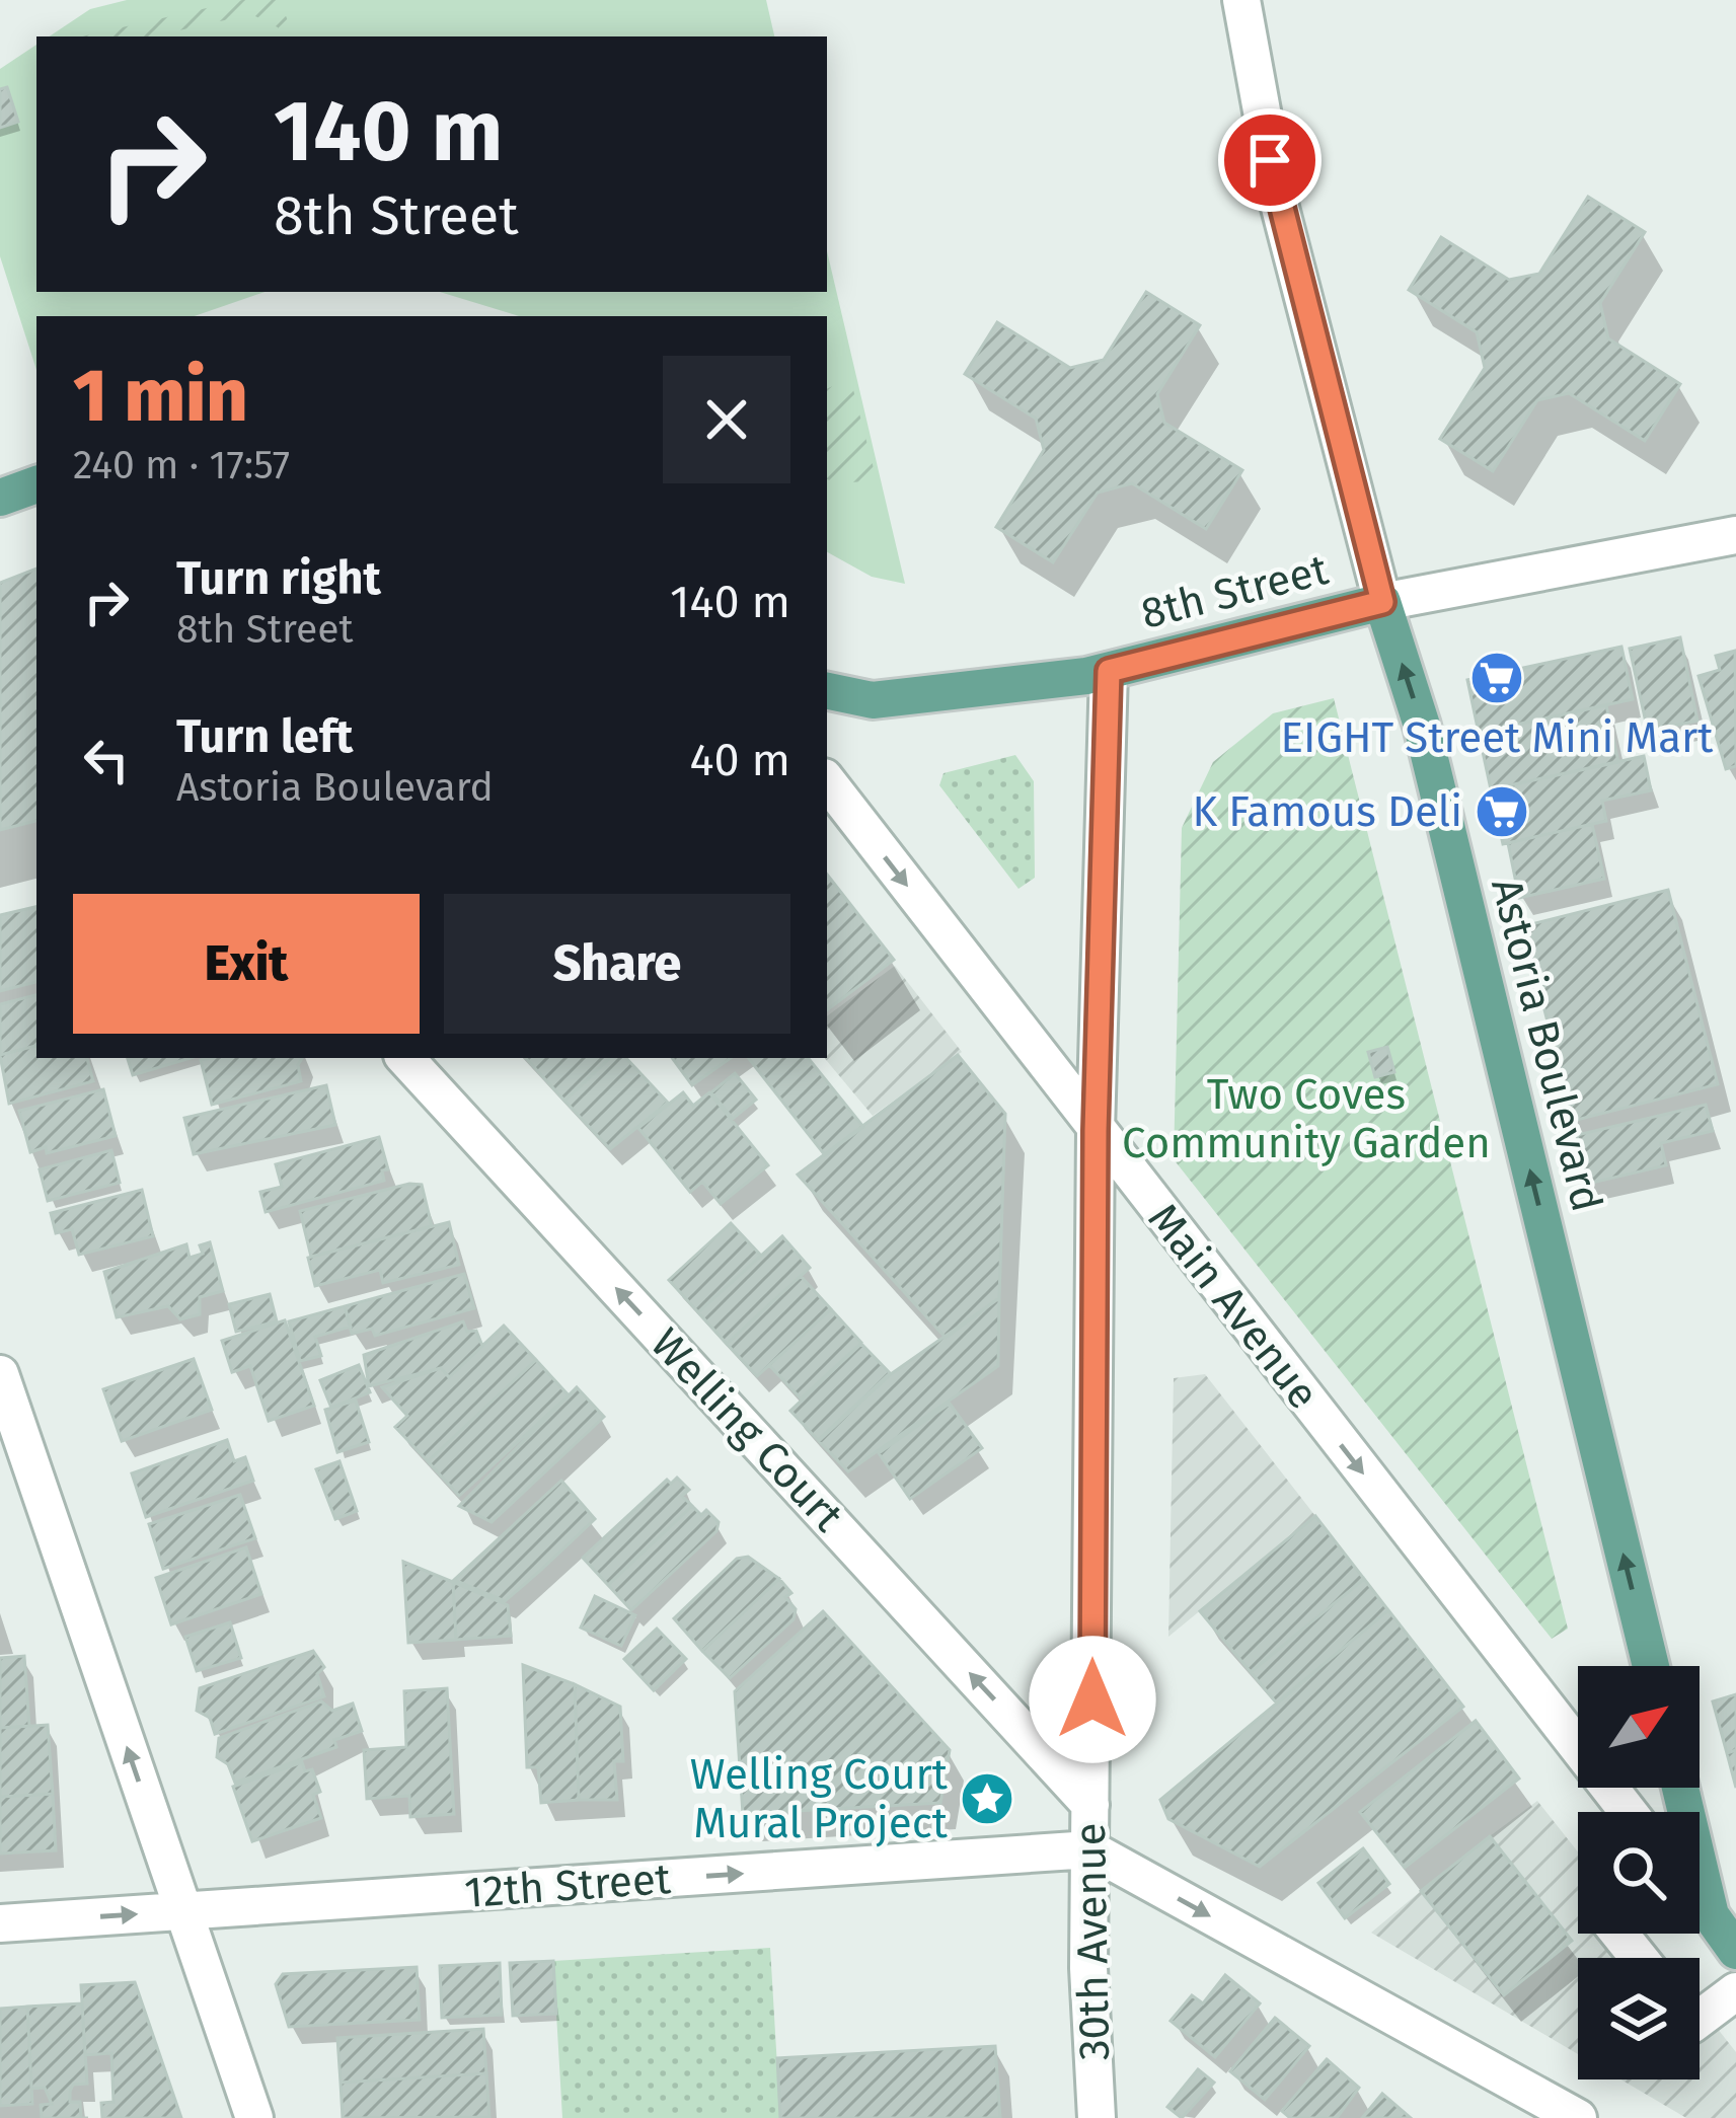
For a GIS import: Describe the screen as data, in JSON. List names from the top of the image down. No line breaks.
{"streets":{"main road":["8th Street","Astoria Boulevard"],"street":["Main Avenue","Welling Court","12th Street","30th Avenue"]},"crossings":[["8th Street","Astoria Boulevard"],["8th Street","30th Avenue"],["Main Avenue","30th Avenue"],["Welling Court","30th Avenue"],["12th Street","30th Avenue"]],"one_way":["Astoria Boulevard","Main Avenue","Welling Court","12th Street"],"parks":["Two Coves Community Garden"],"places":{"supermarket":["EIGHT Street Mini Mart","K Famous Deli"],"place":["Welling Court Mural Project"]},"north":"top right","page":{"turn":["140 m","8th Street"],"heading":["1 min","240 m · 17:57"],"list":[{"name":"Turn right","note":"8th Street","value":"140 m"},{"name":"Turn left","note":"Astoria Boulevard","value":"40 m"}],"buttons":["Exit","Share"]}}
